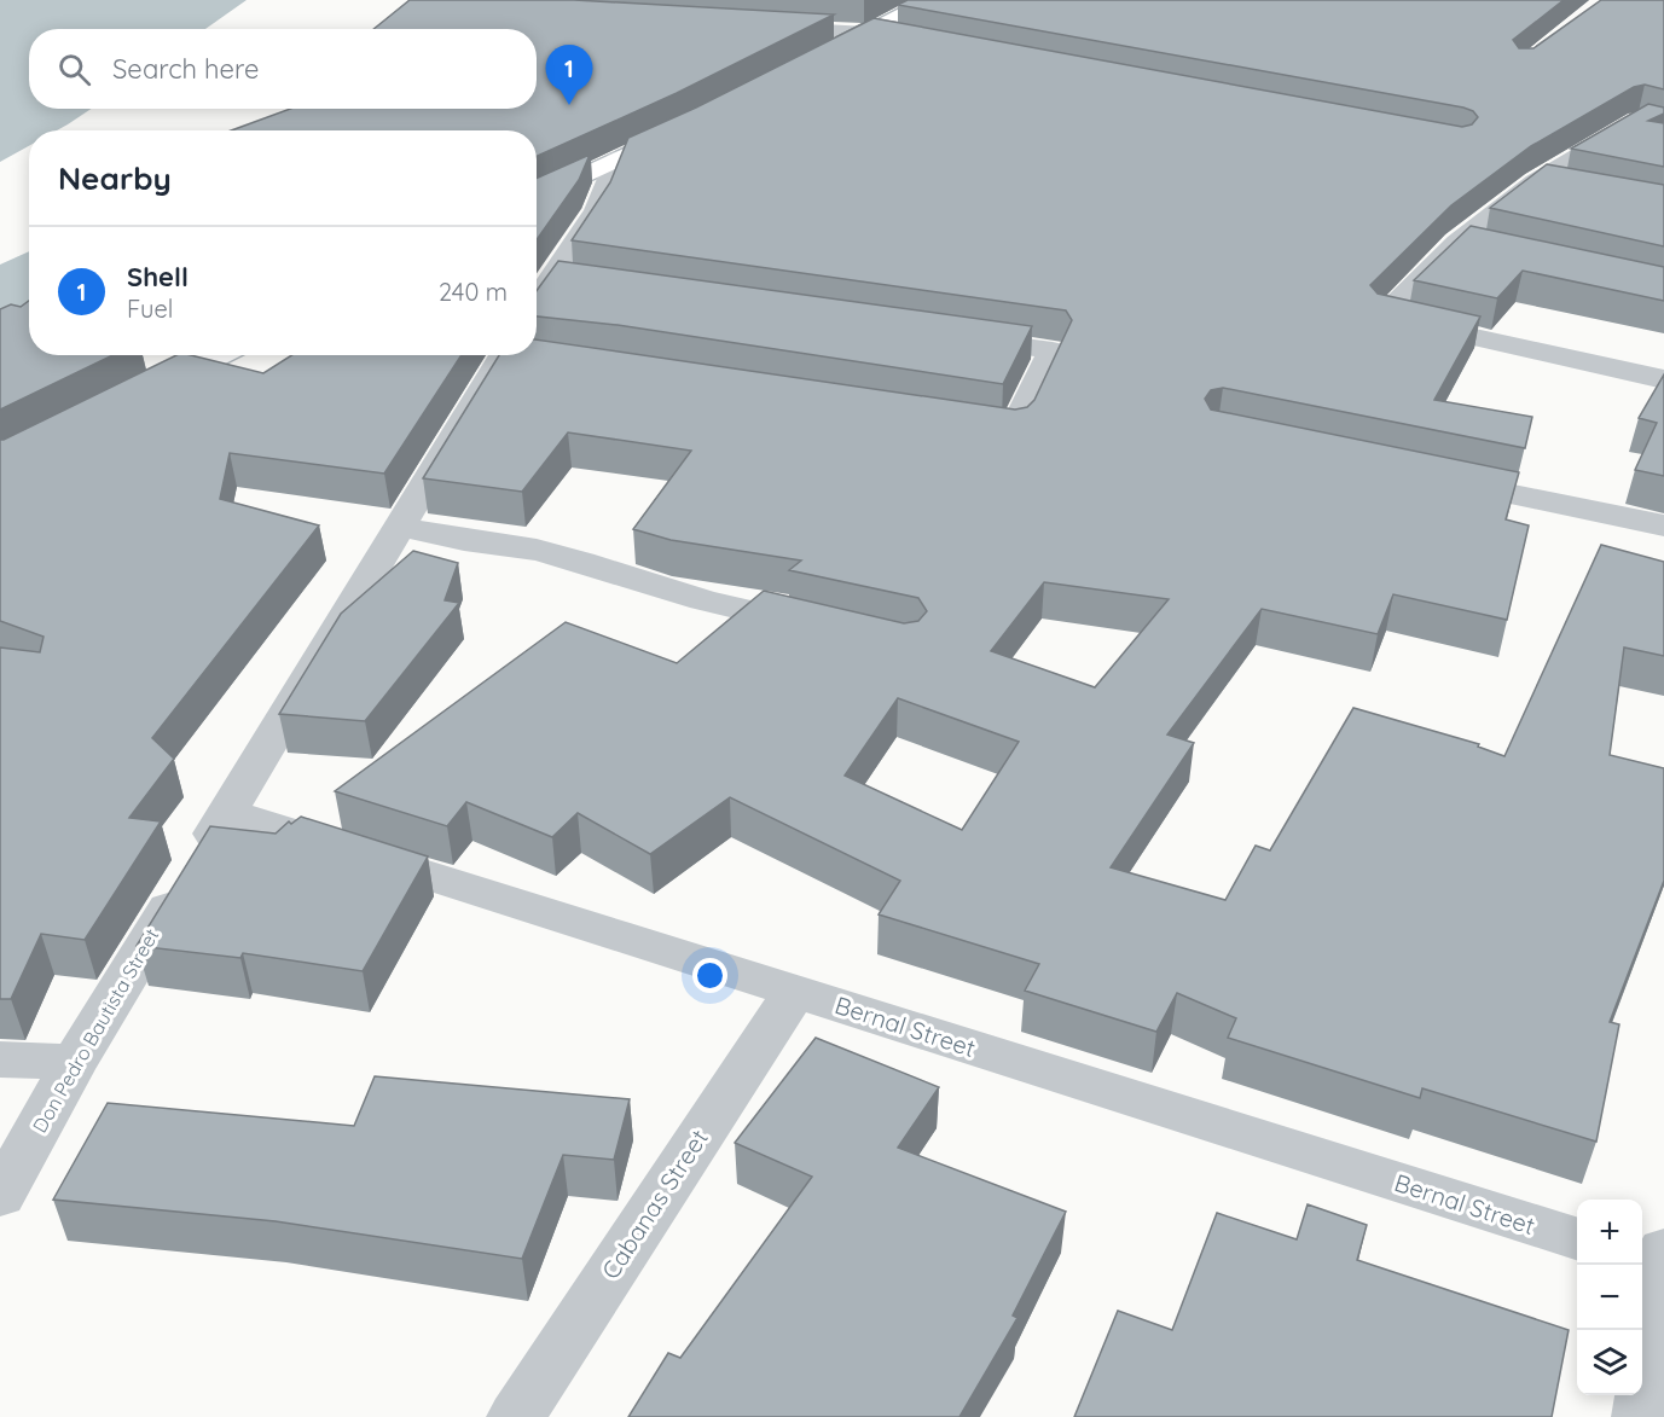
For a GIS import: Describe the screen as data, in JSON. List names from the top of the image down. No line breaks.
{"streets":{"street":["Bernal Street","Don Pedro Bautista Street","Cabanas Street"]},"crossings":[["Bernal Street","Don Pedro Bautista Street"],["Bernal Street","Cabanas Street"]],"page":{"search":"Search here","pins":"1","heading":"Nearby","list":[{"mark":"1","name":"Shell","note":"Fuel","value":"240 m"}],"map_buttons":["+","−"]}}
